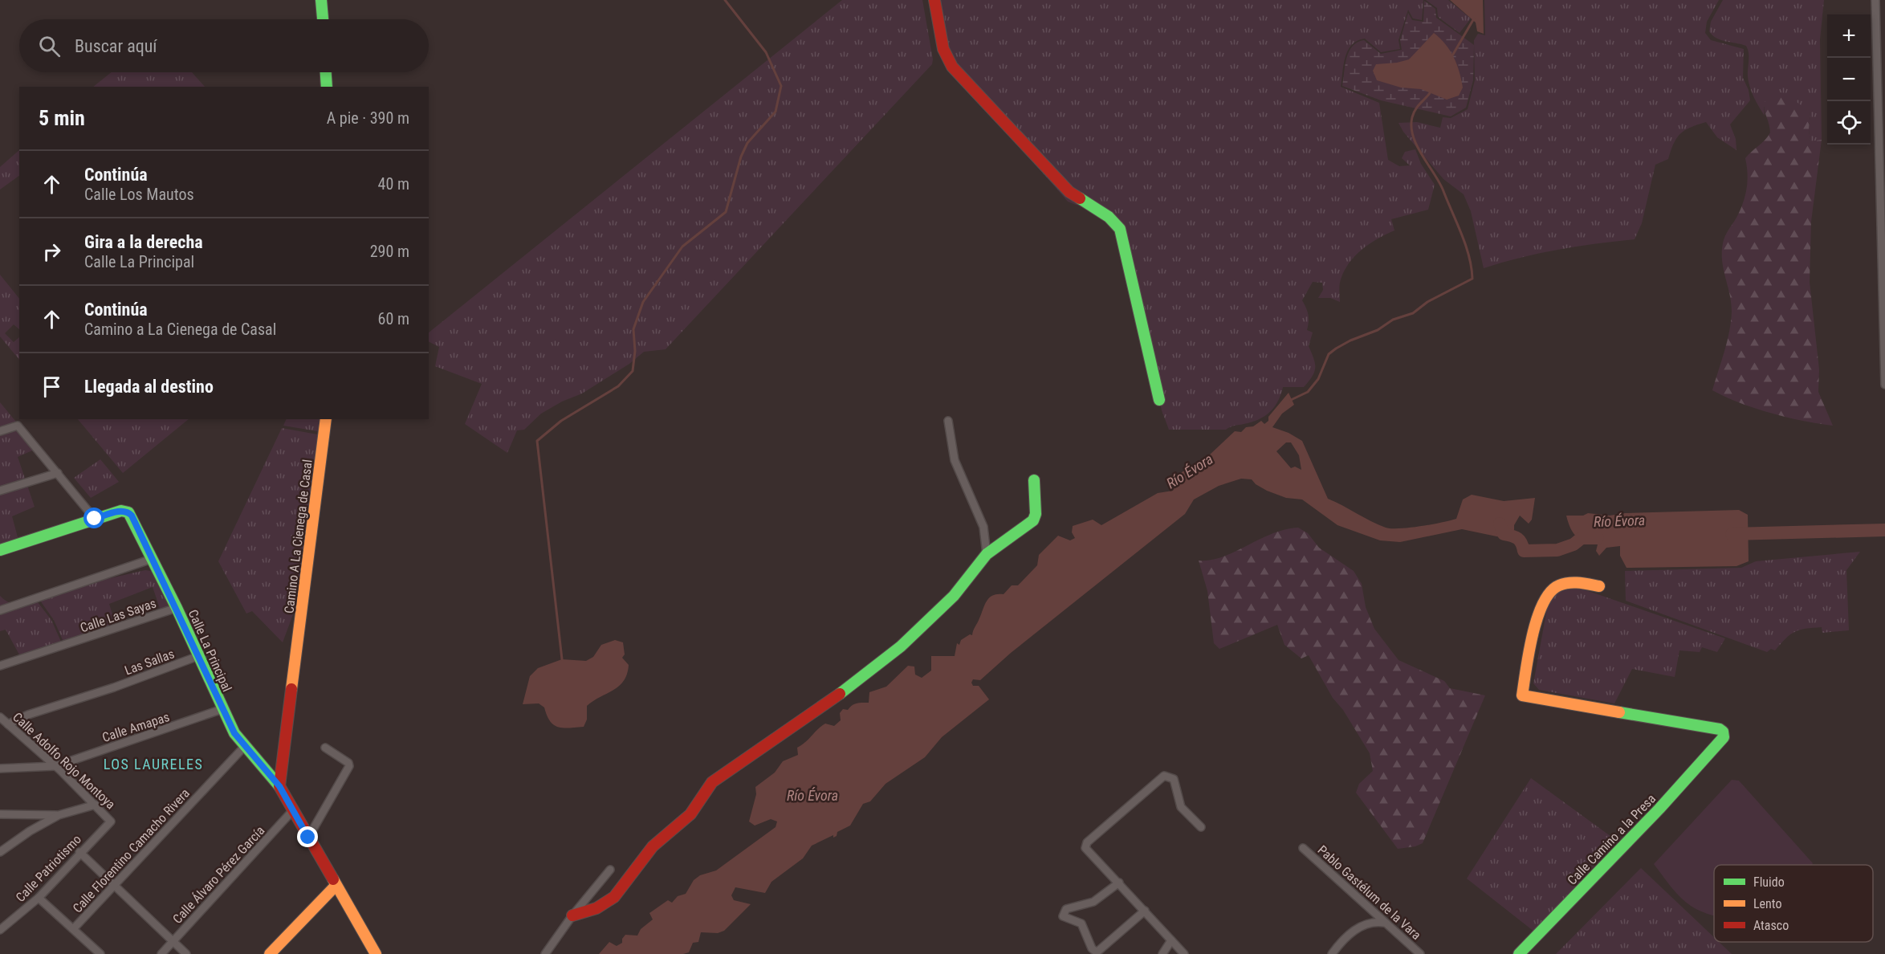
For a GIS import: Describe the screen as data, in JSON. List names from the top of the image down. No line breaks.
{"streets":{"street":["Camino A La Cienega de Casal","Calle Las Sayas","Calle La Principal","Las Sallas","Calle Amapas","Calle Adolfo Rojo Montoya","Calle Camino a la Presa","Calle Florentino Camacho Rivera","Calle Patriotismo","Calle Álvaro Pérez García","Pablo Gastélum de la Vara"]},"crossings":[["Camino A La Cienega de Casal","Calle La Principal"],["Calle Las Sayas","Calle La Principal"],["Calle La Principal","Las Sallas"],["Calle La Principal","Calle Amapas"],["Calle La Principal","Calle Florentino Camacho Rivera"],["Las Sallas","Calle Adolfo Rojo Montoya"],["Calle Amapas","Calle Adolfo Rojo Montoya"],["Calle Adolfo Rojo Montoya","Calle Patriotismo"]],"districts":["LOS LAURELES"],"water":["Río Évora"],"legend":["Fluido","Lento","Atasco"],"page":{"map_buttons":["+","−"],"search":"Buscar aquí","heading":["5 min","A pie · 390 m"],"list":[["Continúa","Calle Los Mautos","40 m"],["Gira a la derecha","Calle La Principal","290 m"],["Continúa","Camino a La Cienega de Casal","60 m"],"Llegada al destino"]}}
